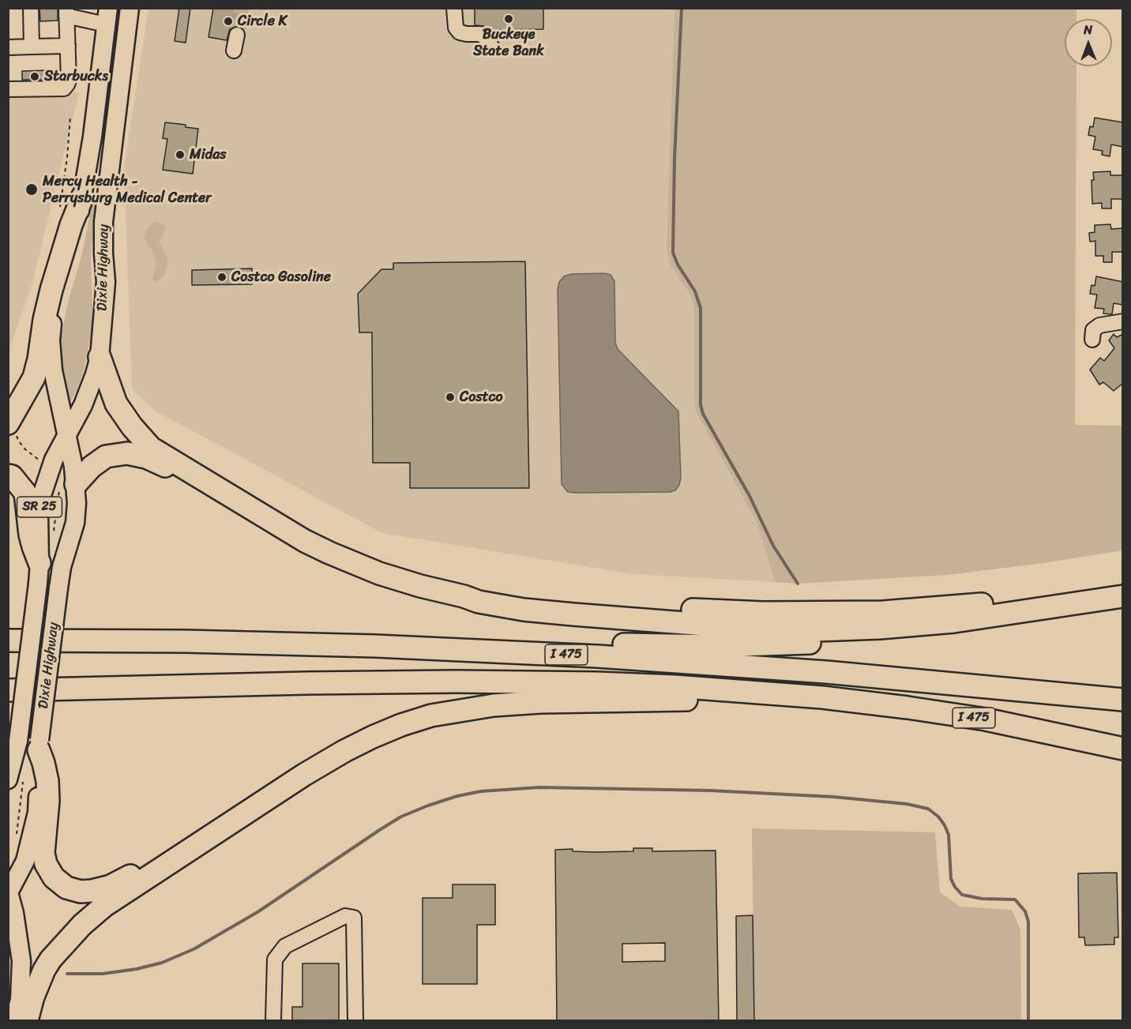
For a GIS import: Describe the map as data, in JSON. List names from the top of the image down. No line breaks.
{"streets":{"highway":["I 475"],"main road":["Dixie Highway","SR 25"]},"places":["Buckeye State Bank","Circle K","Starbucks","Midas","Mercy Health - Perrysburg Medical Center","Costco Gasoline","Costco"],"north":"top"}
